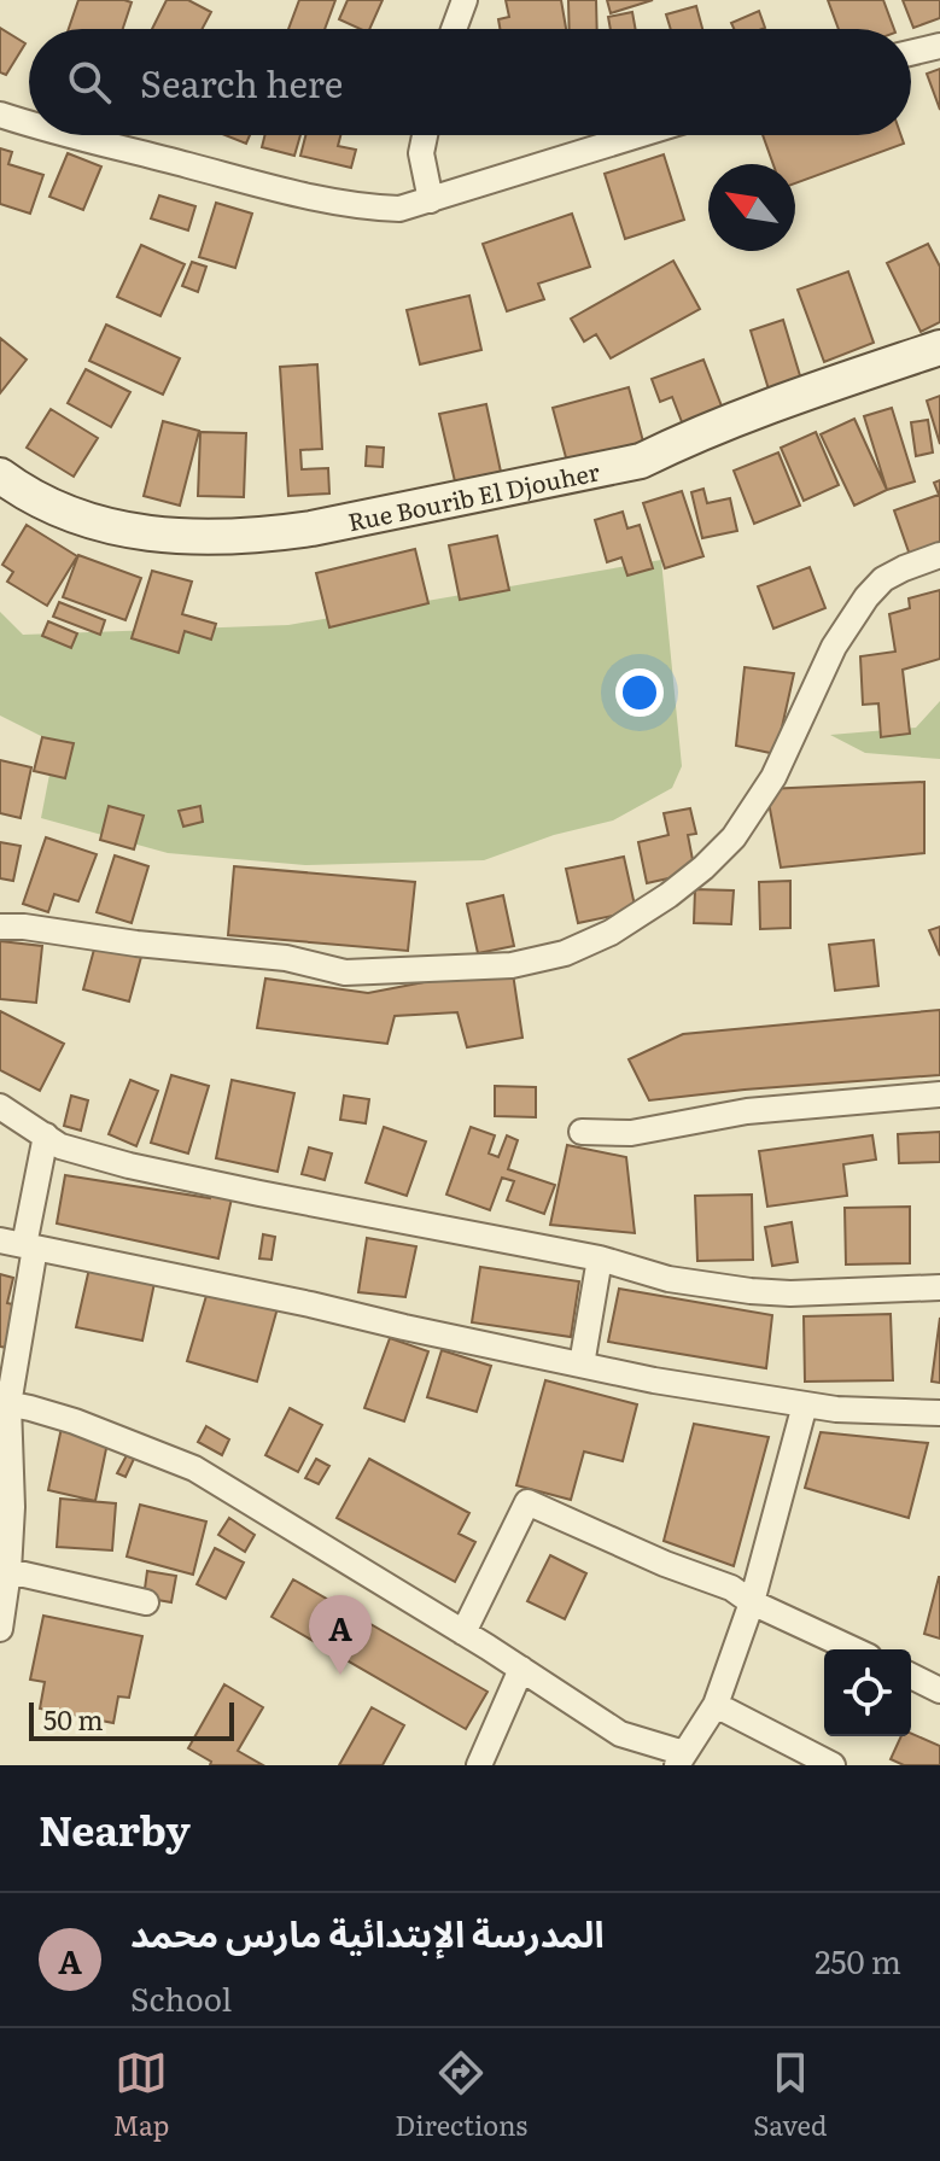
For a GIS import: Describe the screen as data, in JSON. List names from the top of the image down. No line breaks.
{"streets":{"main road":["Rue Bourib El Djouher"]},"scale_bar":"50 m","north":"top left","page":{"search":"Search here","pins":"A","scale":"50 m","heading":"Nearby","list":[{"mark":"A","name":"المدرسة الإبتدائية مارس محمد","note":"School","value":"250 m"}],"nav":["Map","Directions","Saved"]}}
